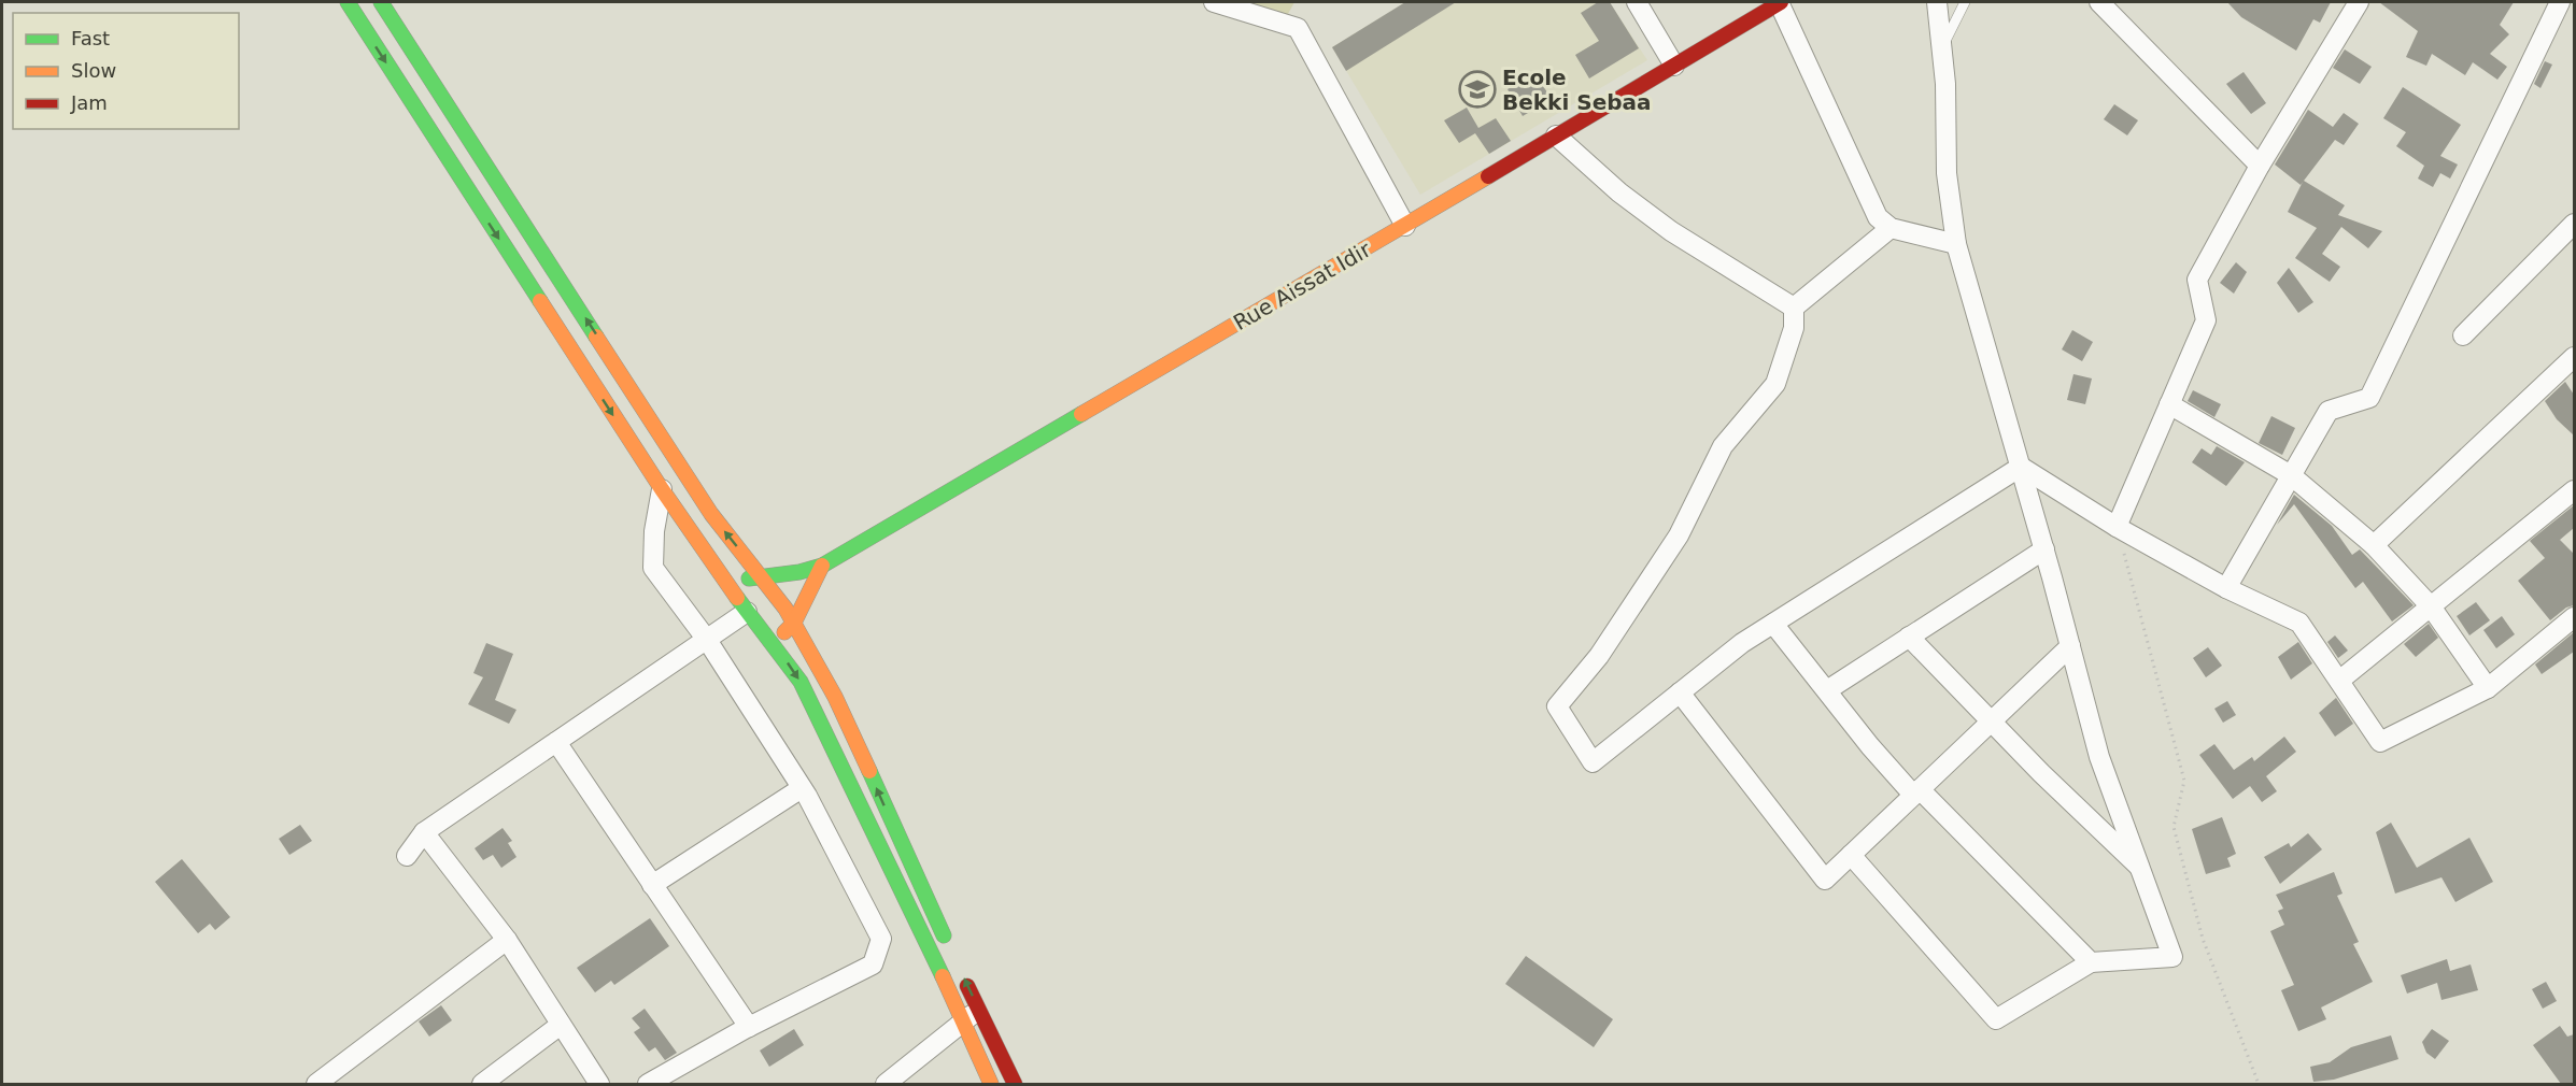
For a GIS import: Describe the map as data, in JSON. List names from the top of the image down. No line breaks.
{"streets":{"main road":["Rue Aissat Idir"]},"places":{"school or university":["Ecole Bekki Sebaa"]},"legend":["Fast","Slow","Jam"]}
